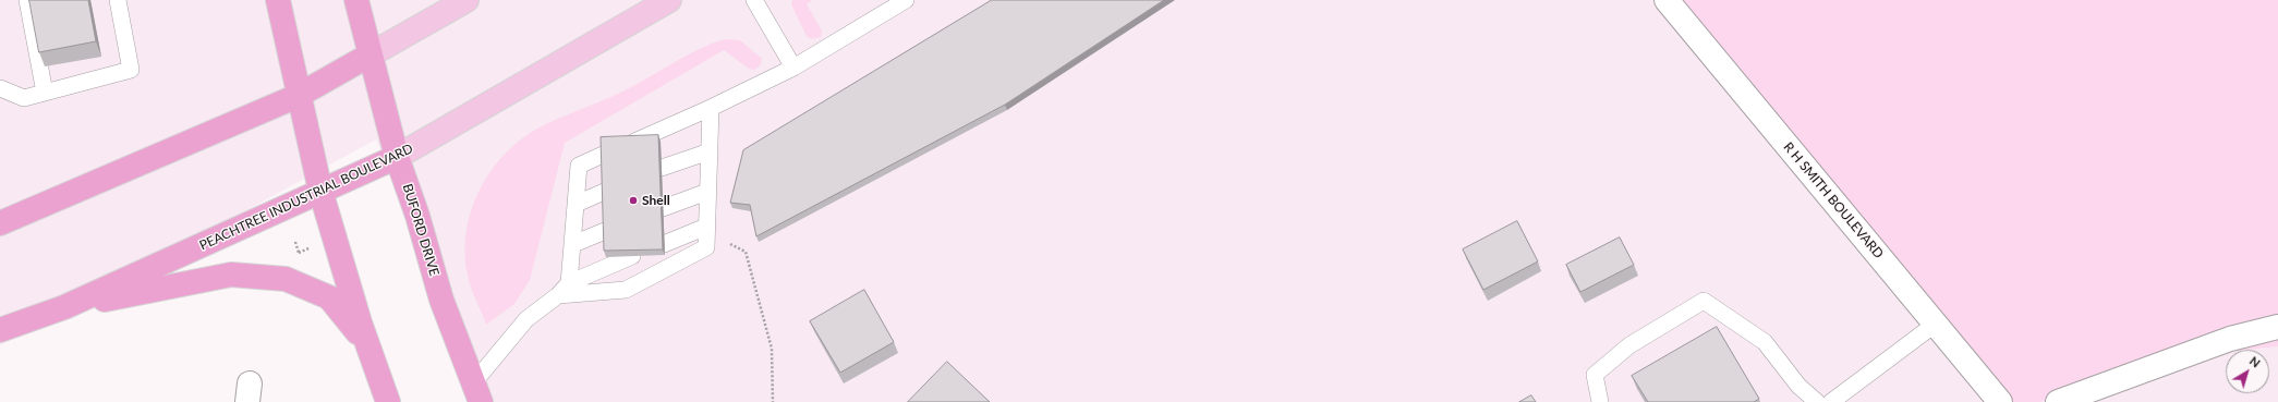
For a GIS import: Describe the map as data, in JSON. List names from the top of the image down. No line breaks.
{"streets":{"highway":["PEACHTREE INDUSTRIAL BOULEVARD","BUFORD DRIVE"],"street":["R H SMITH BOULEVARD"]},"crossings":[["PEACHTREE INDUSTRIAL BOULEVARD","BUFORD DRIVE"]],"places":["Shell"],"north":"top right"}
